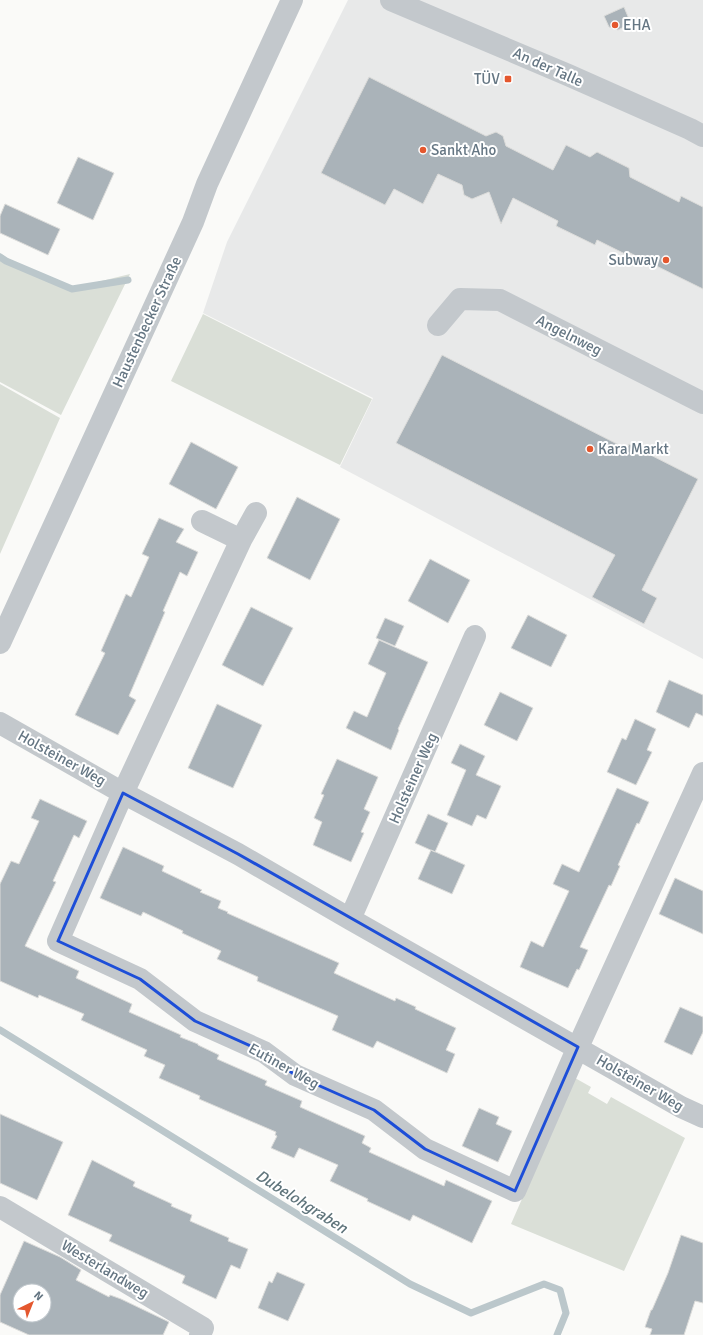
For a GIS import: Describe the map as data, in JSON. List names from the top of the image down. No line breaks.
{"streets":{"street":["An der Talle","Haustenbecker Straße","Angelnweg","Holsteiner Weg","Eutiner Weg","Westerlandweg"]},"crossings":[["Holsteiner Weg","Eutiner Weg"]],"water":["Dubelohgraben"],"places":{"other":["EHA","Sankt Aho","Subway","Kara Markt"],"transit":["TÜV"]},"north":"top right"}
